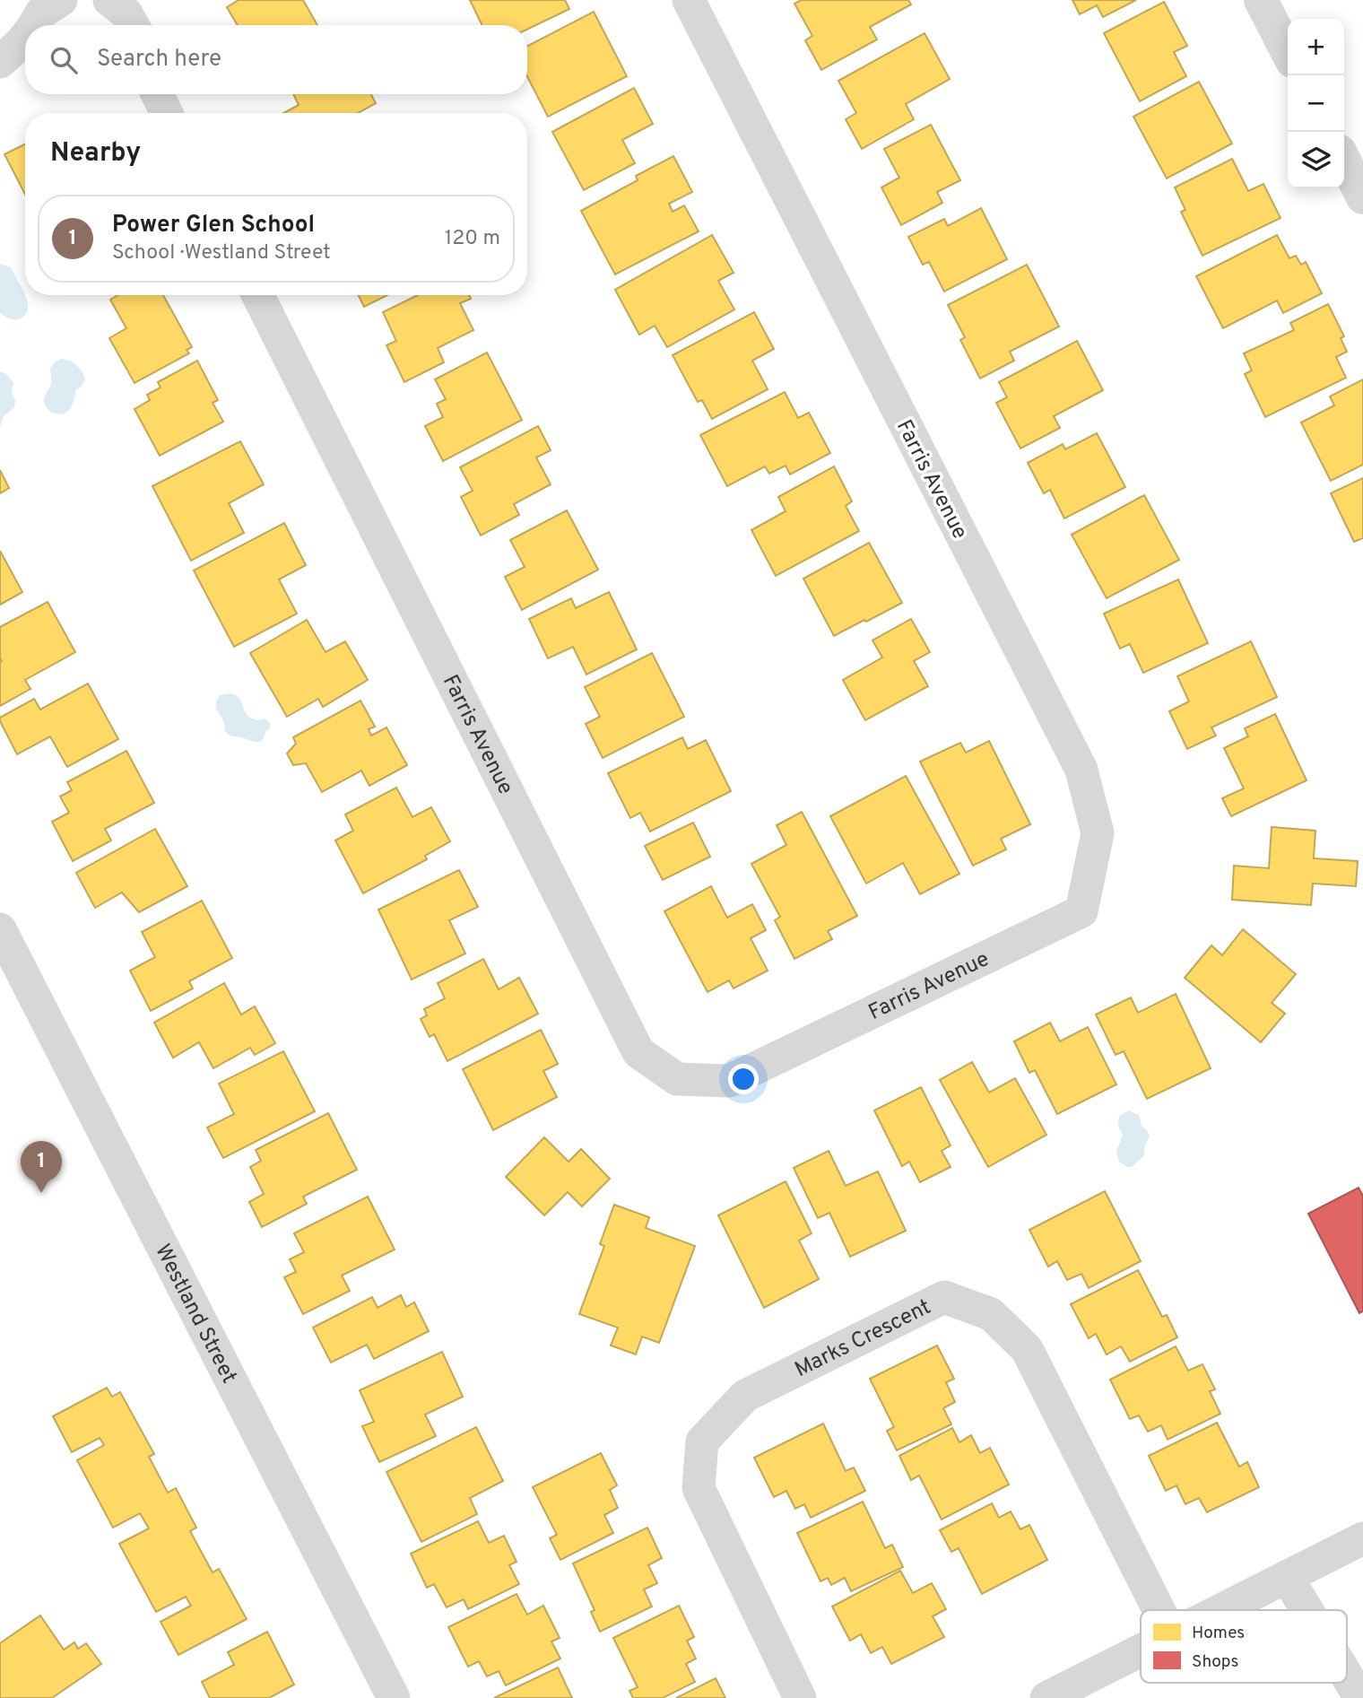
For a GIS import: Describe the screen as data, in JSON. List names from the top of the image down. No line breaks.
{"streets":{"street":["Farris Avenue","Westland Street","Marks Crescent"]},"legend":["Homes","Shops"],"page":{"map_buttons":["+","−"],"search":"Search here","heading":"Nearby","list":[{"mark":"1","name":"Power Glen School","note":"School · Westland Street","value":"120 m"}],"pins":"1"}}
